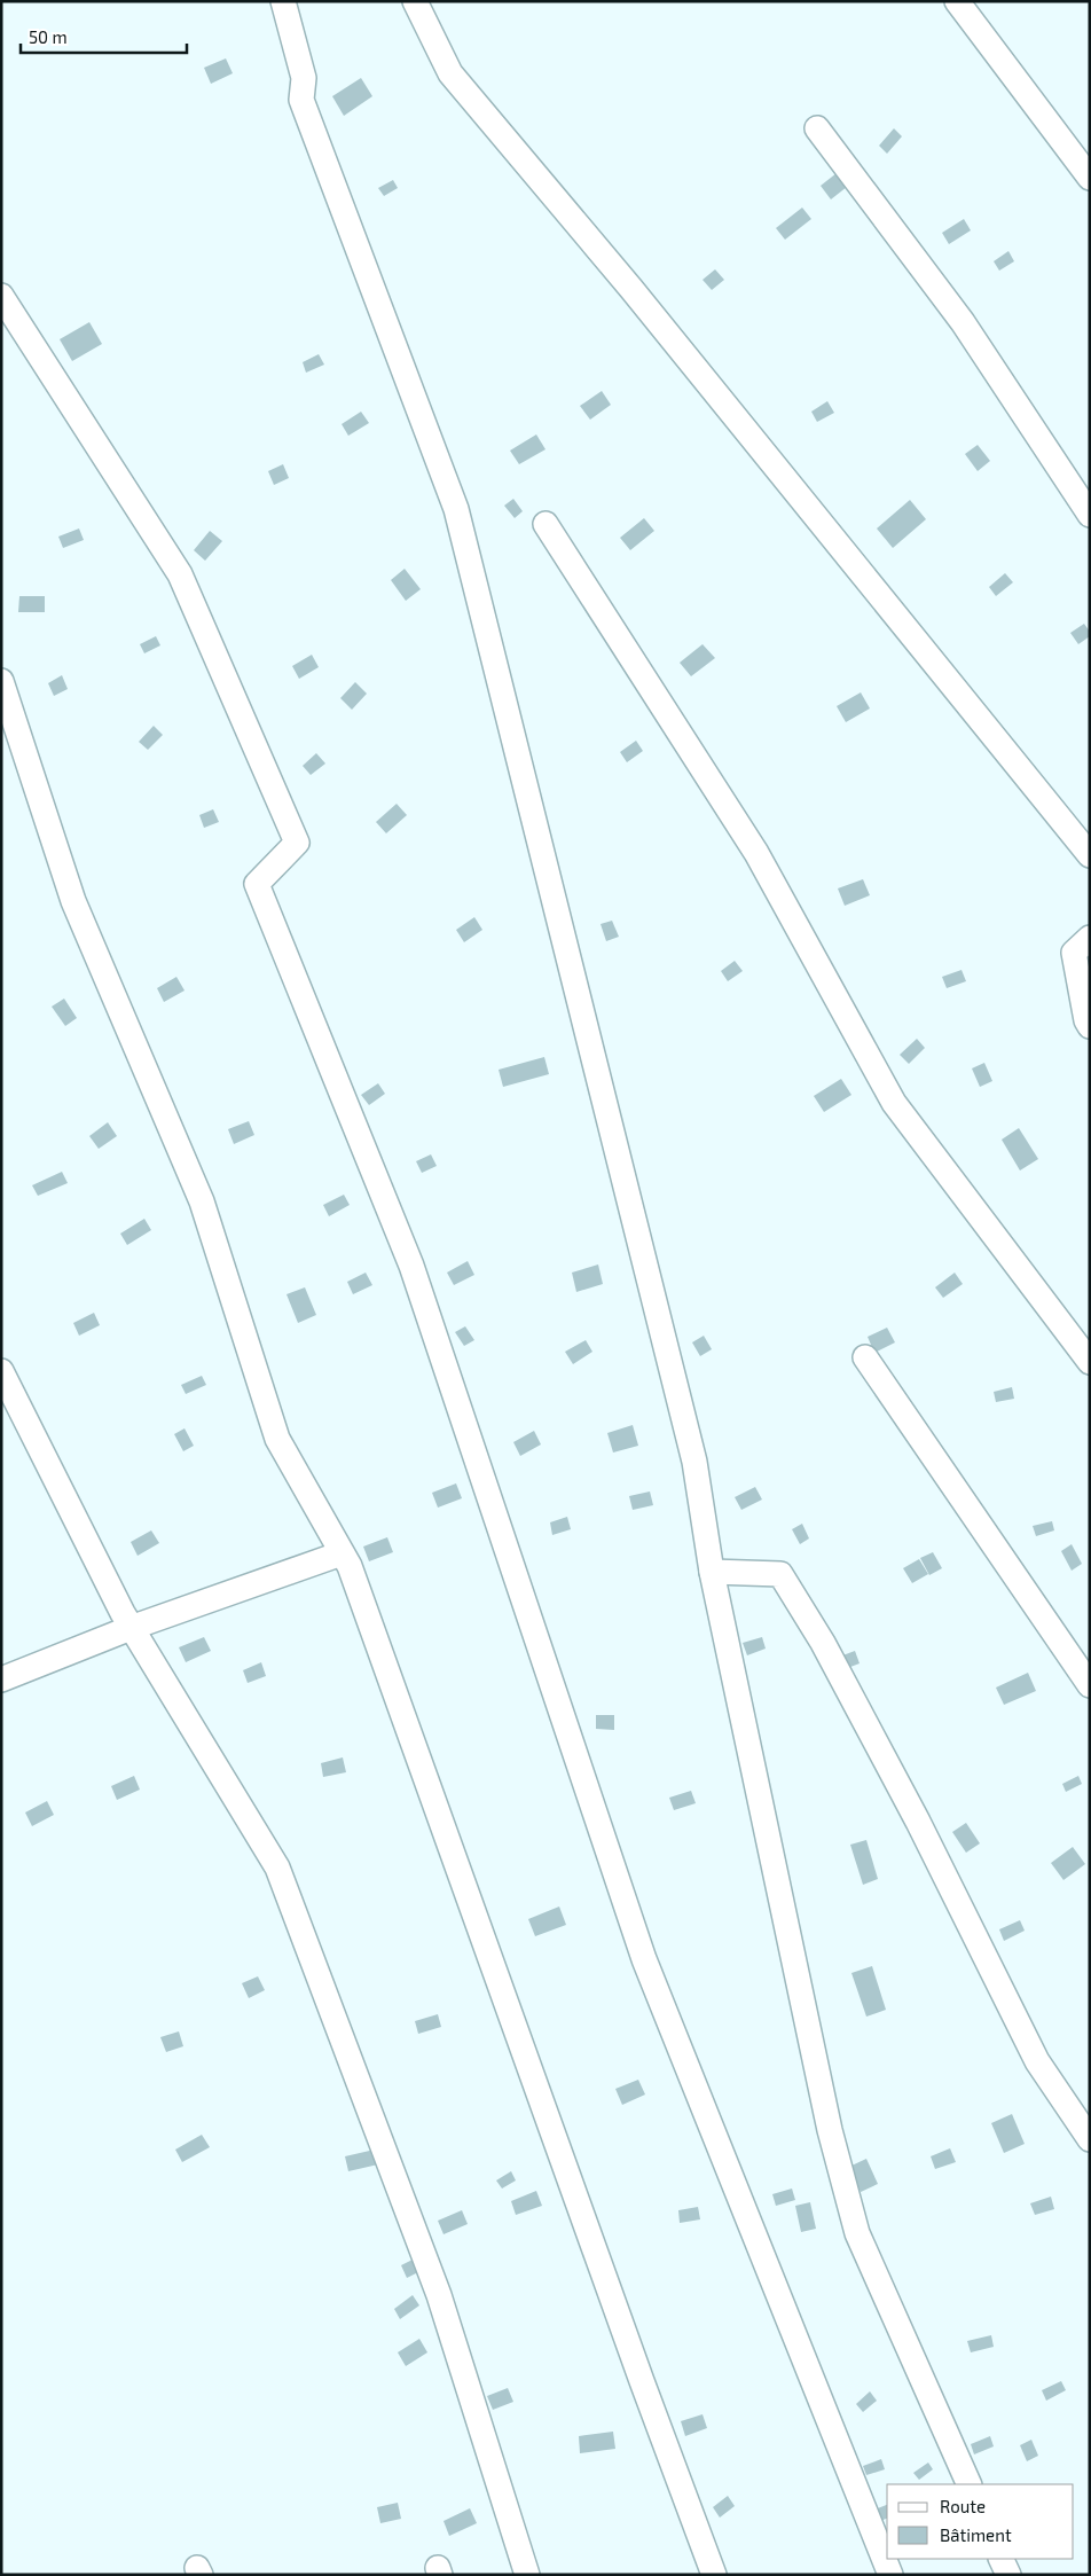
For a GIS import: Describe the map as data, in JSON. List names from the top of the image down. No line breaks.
{"legend":["Route","Bâtiment"],"scale_bar":"50 m"}
